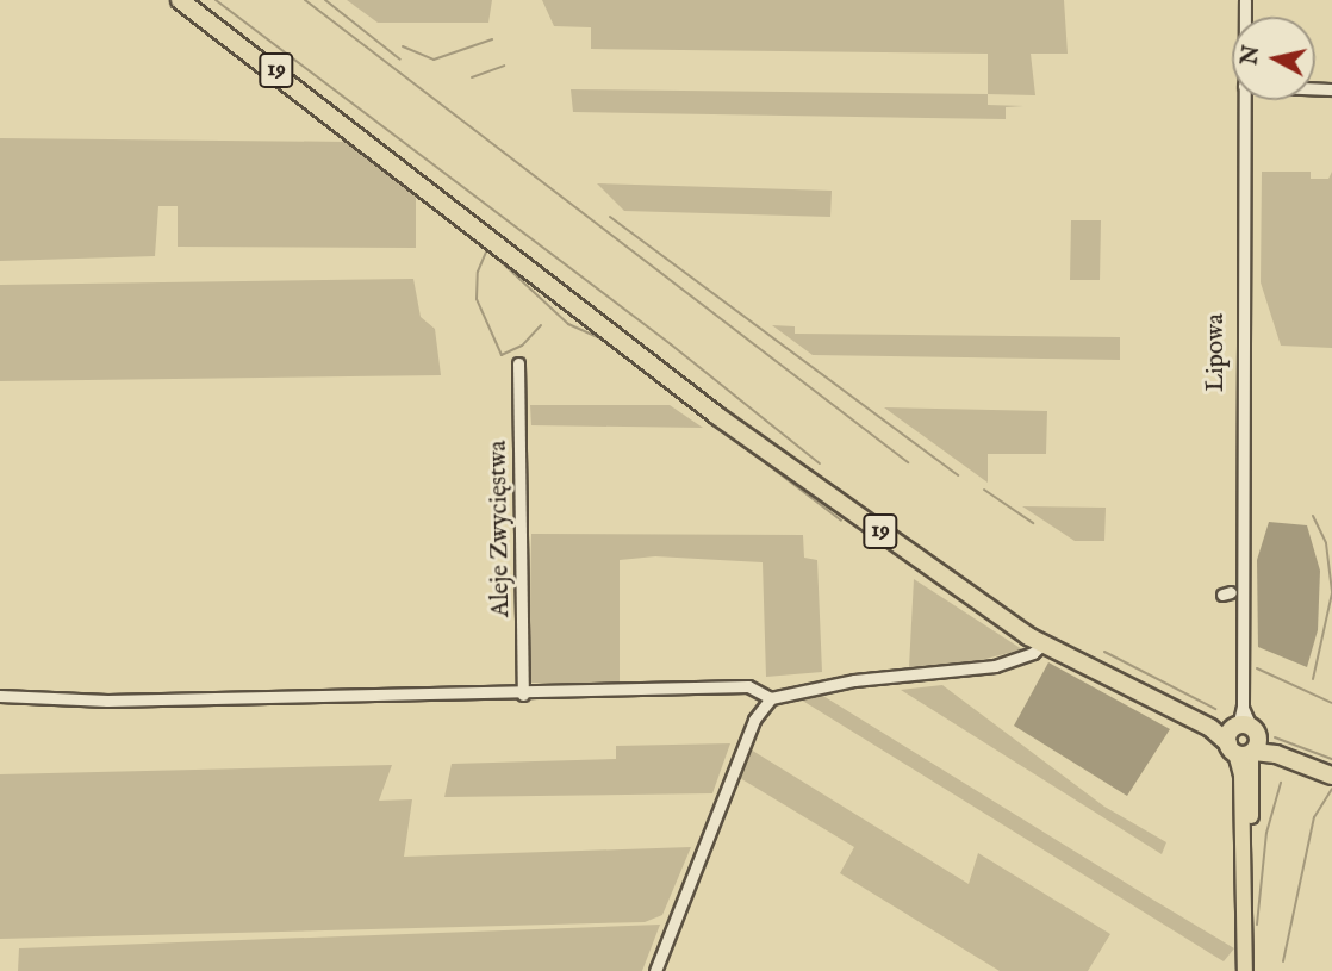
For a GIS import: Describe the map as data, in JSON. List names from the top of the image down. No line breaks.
{"streets":{"highway":["19"],"main road":["Lipowa"],"street":["Aleje Zwycięstwa"]},"crossings":[["19","Lipowa"]],"north":"left"}
